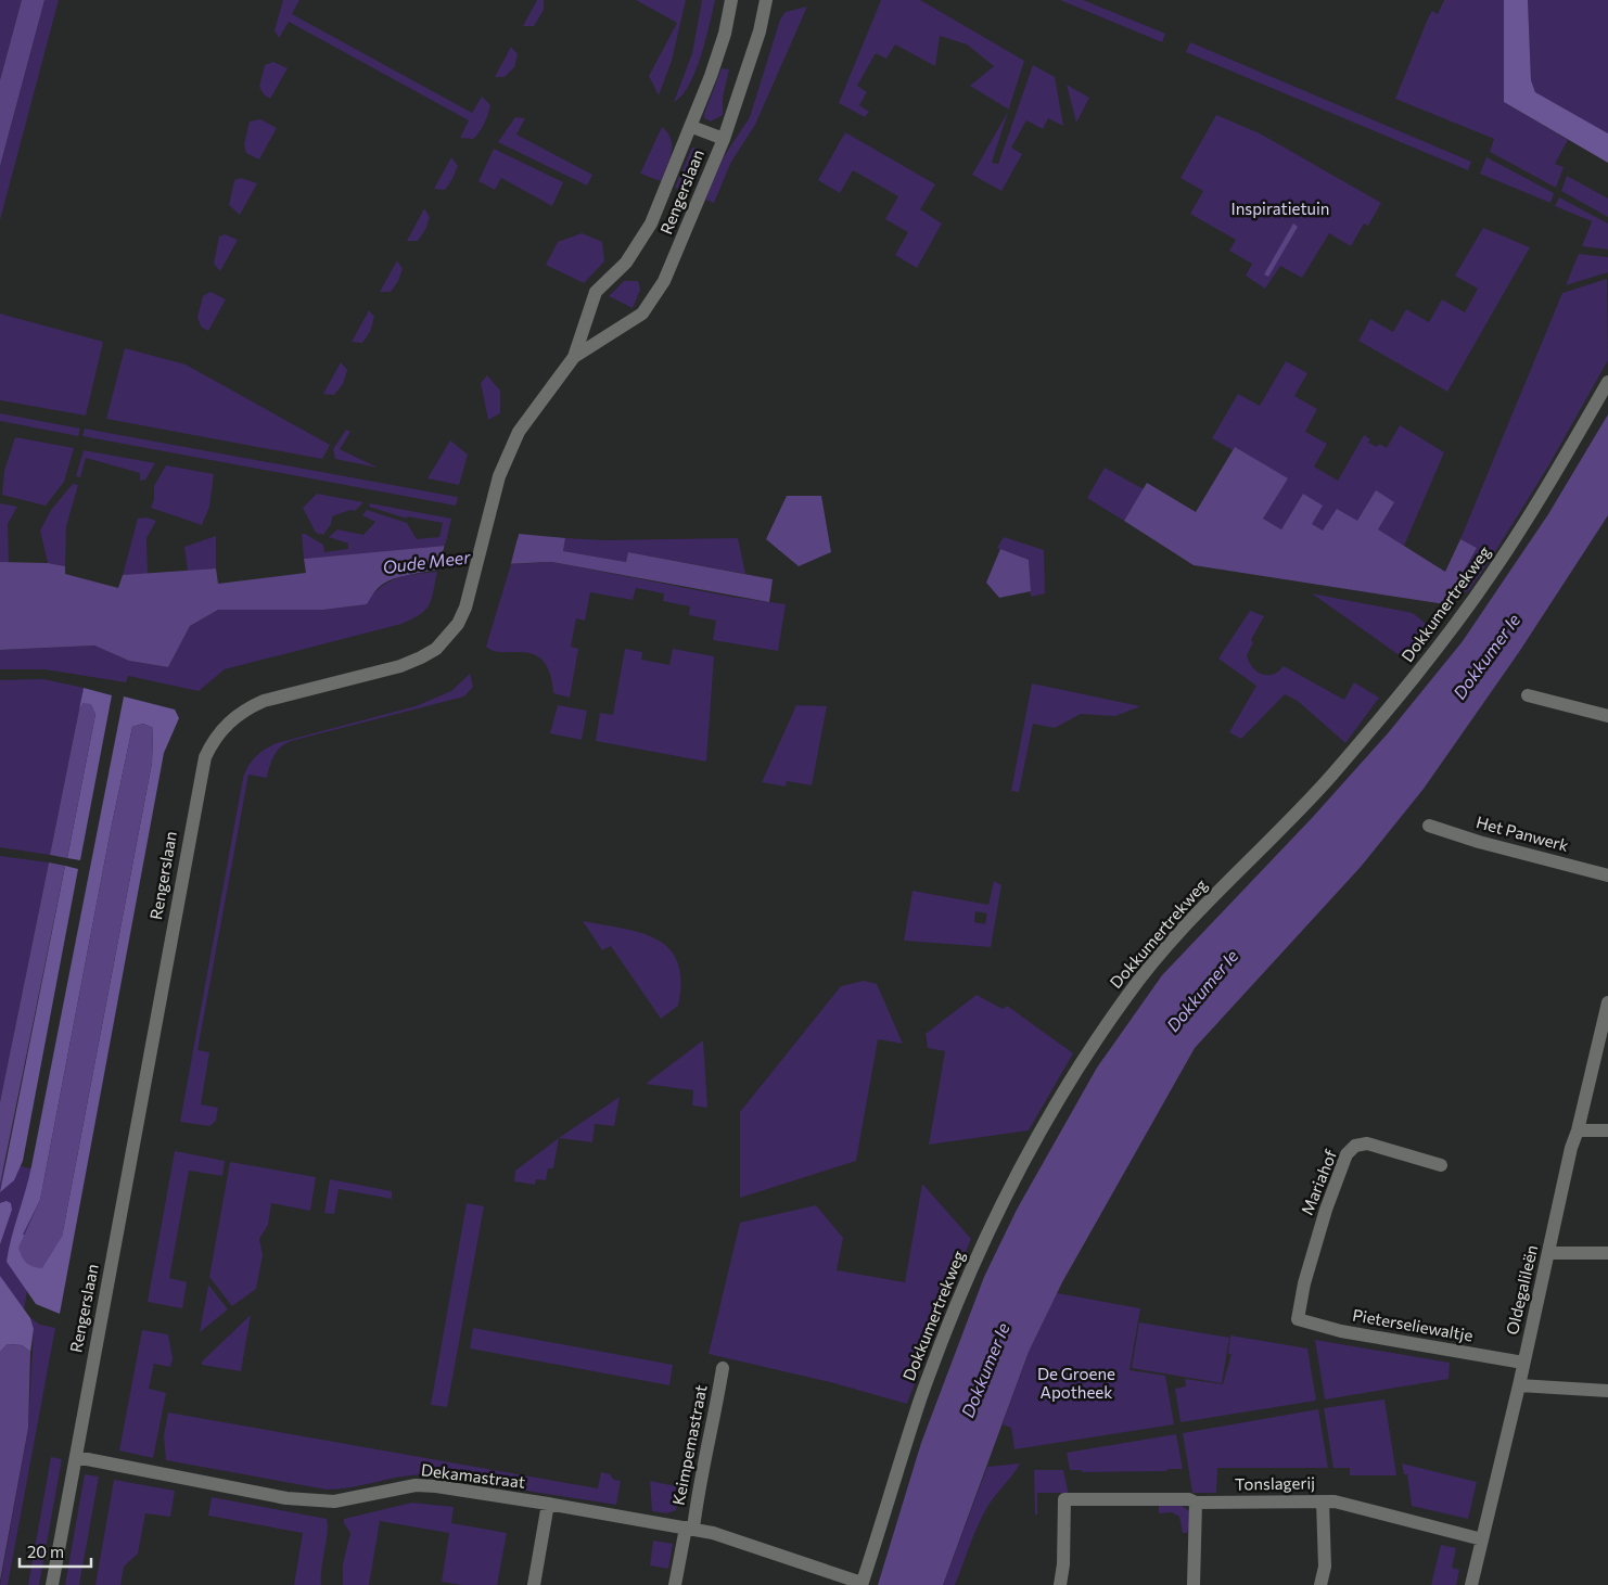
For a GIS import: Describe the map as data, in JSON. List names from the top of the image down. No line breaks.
{"streets":{"street":["Rengerslaan","Dokkumertrekweg","Het Panwerk","Mariahof","Oldegalileën","Pieterseliewaltje","Keimpemastraat","Dekamastraat","Tonslagerij"]},"crossings":[["Rengerslaan","Dekamastraat"],["Dokkumertrekweg","Dekamastraat"],["Mariahof","Pieterseliewaltje"],["Oldegalileën","Pieterseliewaltje"],["Oldegalileën","Tonslagerij"],["Keimpemastraat","Dekamastraat"]],"water":["Oude Meer","Dokkumer Ie"],"parks":["Inspiratietuin","De Groene Apotheek"],"scale_bar":"20 m"}
